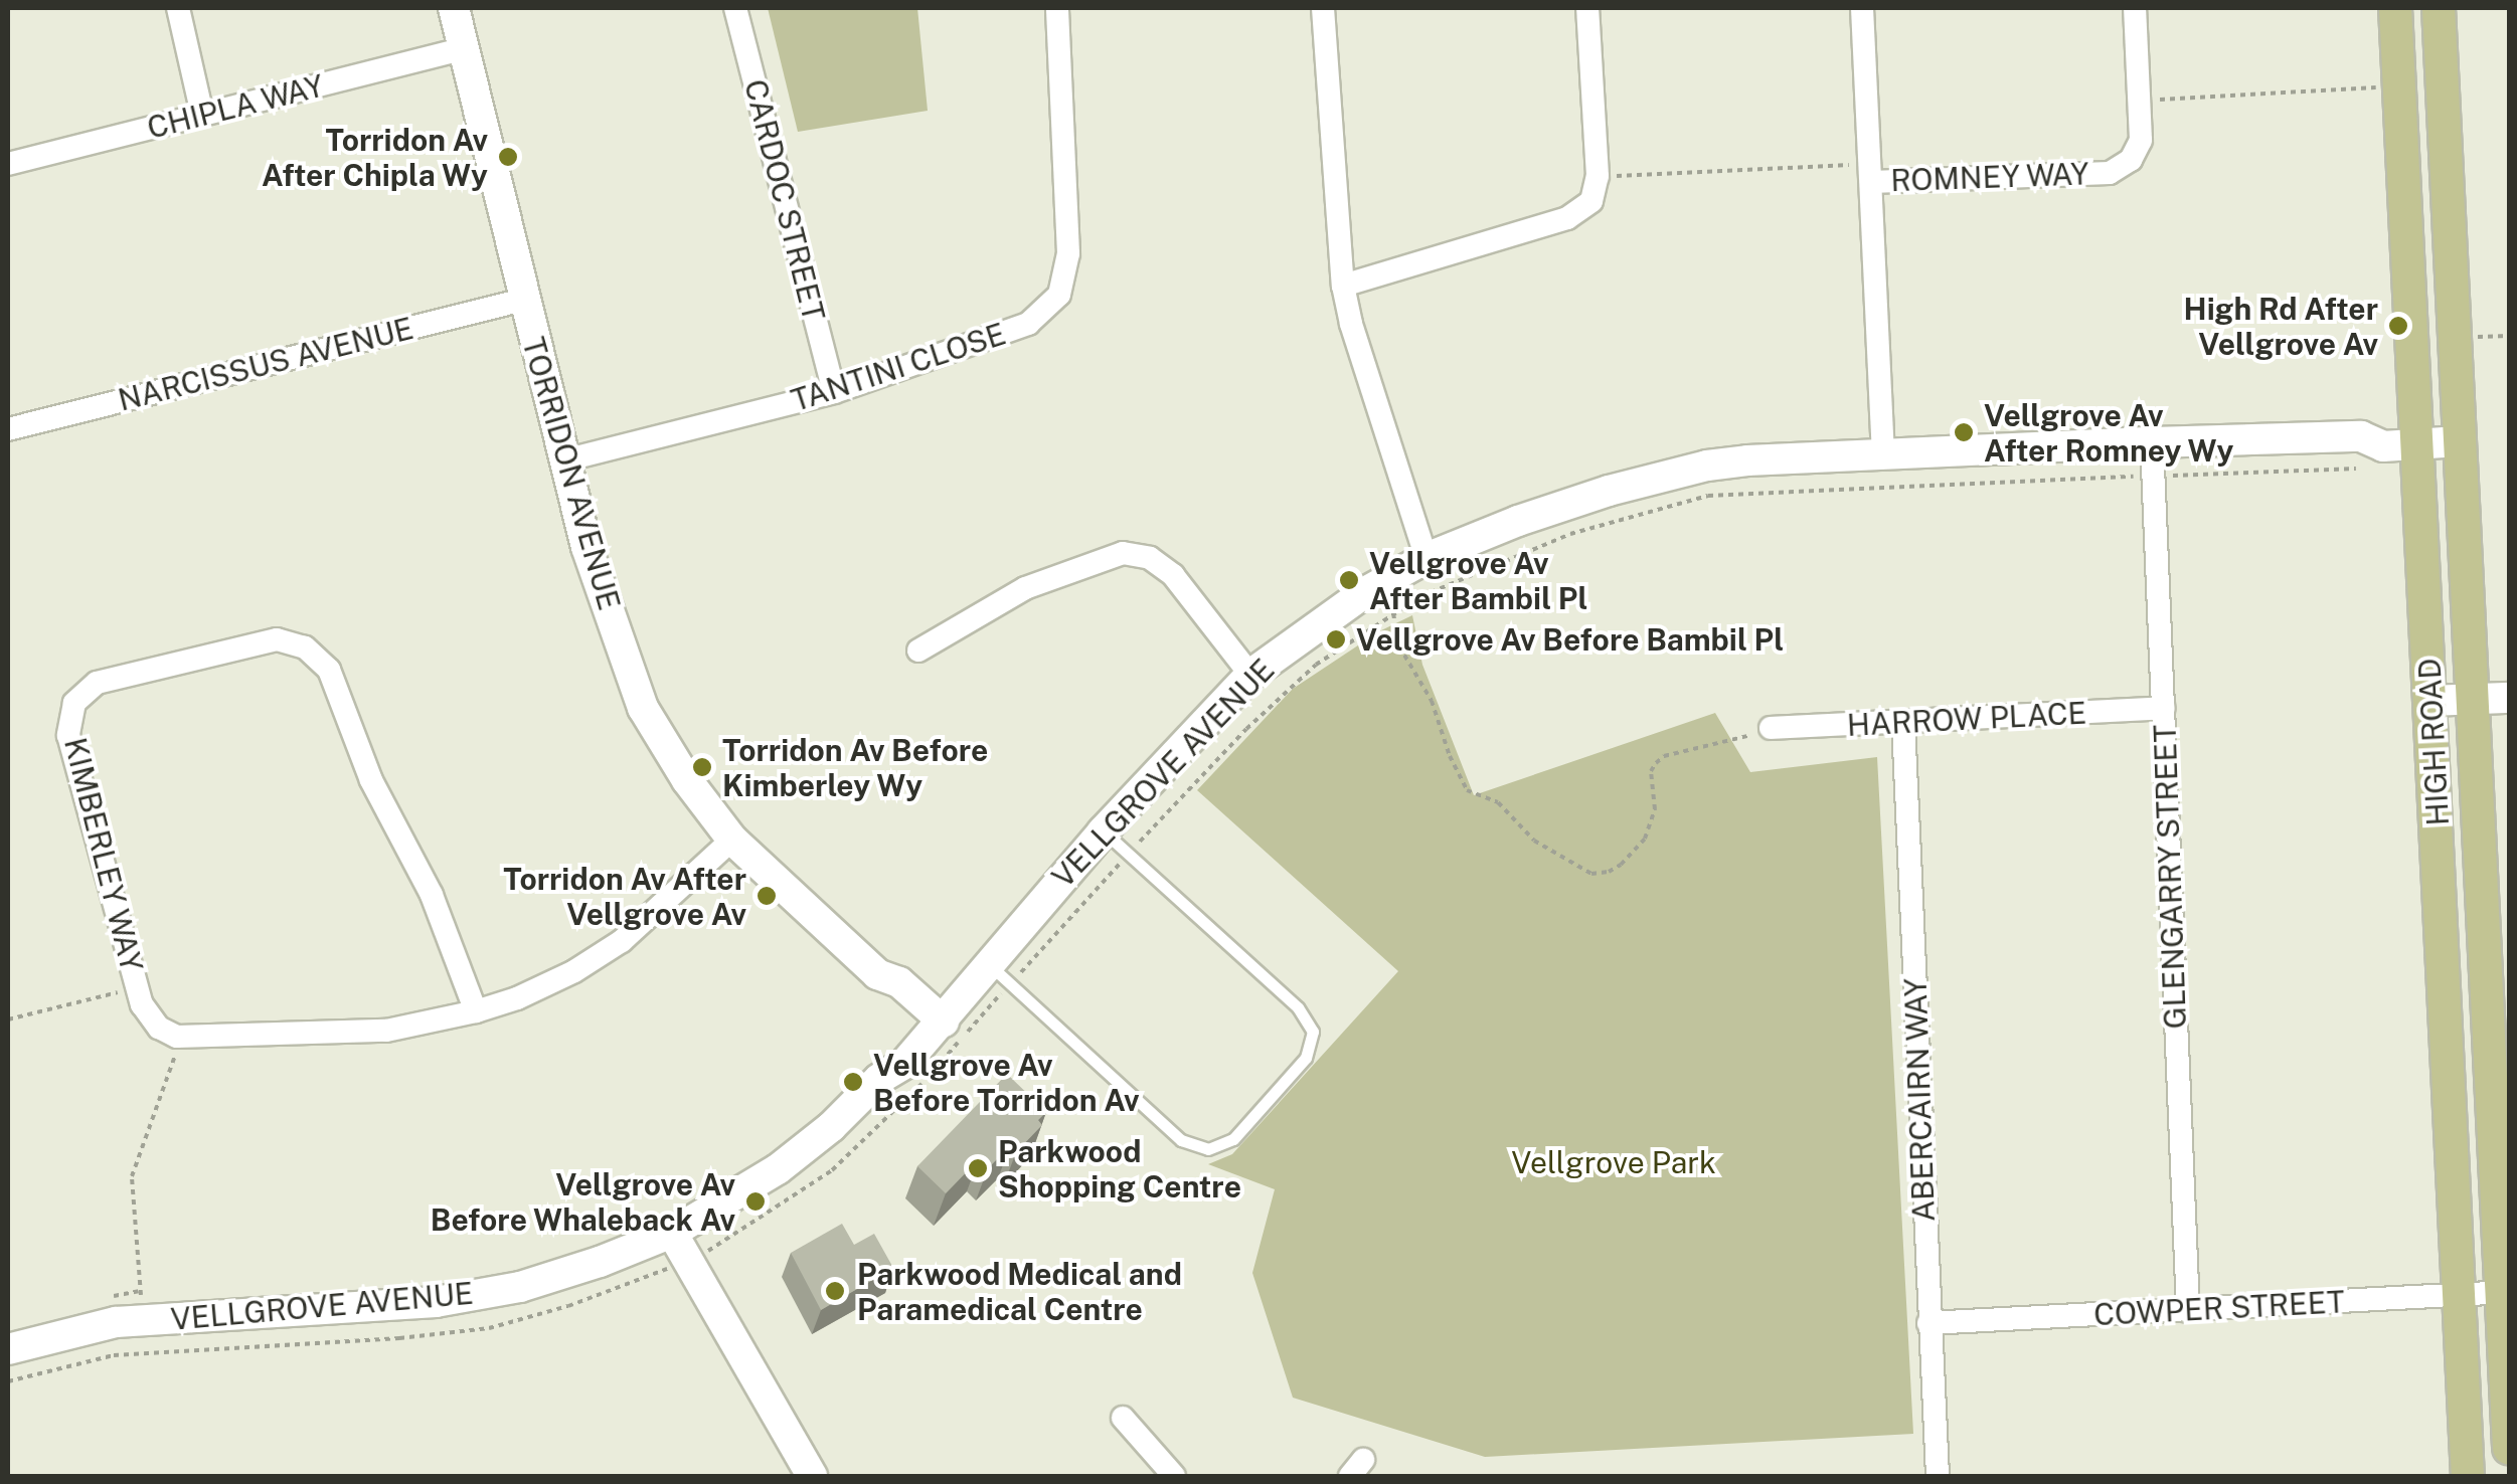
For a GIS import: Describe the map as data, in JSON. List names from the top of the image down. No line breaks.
{"streets":{"main road":["HIGH ROAD"],"street":["CHIPLA WAY","ROMNEY WAY","CARDOC STREET","NARCISSUS AVENUE","TANTINI CLOSE","TORRIDON AVENUE","HARROW PLACE","VELLGROVE AVENUE","KIMBERLEY WAY","GLENGARRY STREET","ABERCAIRN WAY","COWPER STREET"]},"crossings":[["CHIPLA WAY","TORRIDON AVENUE"],["ROMNEY WAY","VELLGROVE AVENUE"],["CARDOC STREET","TANTINI CLOSE"],["NARCISSUS AVENUE","TORRIDON AVENUE"],["TANTINI CLOSE","TORRIDON AVENUE"],["TORRIDON AVENUE","VELLGROVE AVENUE"],["HARROW PLACE","GLENGARRY STREET"],["HARROW PLACE","ABERCAIRN WAY"],["HIGH ROAD","VELLGROVE AVENUE"],["HIGH ROAD","COWPER STREET"],["VELLGROVE AVENUE","GLENGARRY STREET"],["GLENGARRY STREET","COWPER STREET"],["ABERCAIRN WAY","COWPER STREET"]],"parks":["Vellgrove Park"],"places":["Torridon Av After Chipla Wy","High Rd After Vellgrove Av","Vellgrove Av After Romney Wy","Vellgrove Av After Bambil Pl","Vellgrove Av Before Bambil Pl","Torridon Av Before Kimberley Wy","Torridon Av After Vellgrove Av","Vellgrove Av Before Torridon Av","Parkwood Shopping Centre","Vellgrove Av Before Whaleback Av","Parkwood Medical and Paramedical Centre"]}
